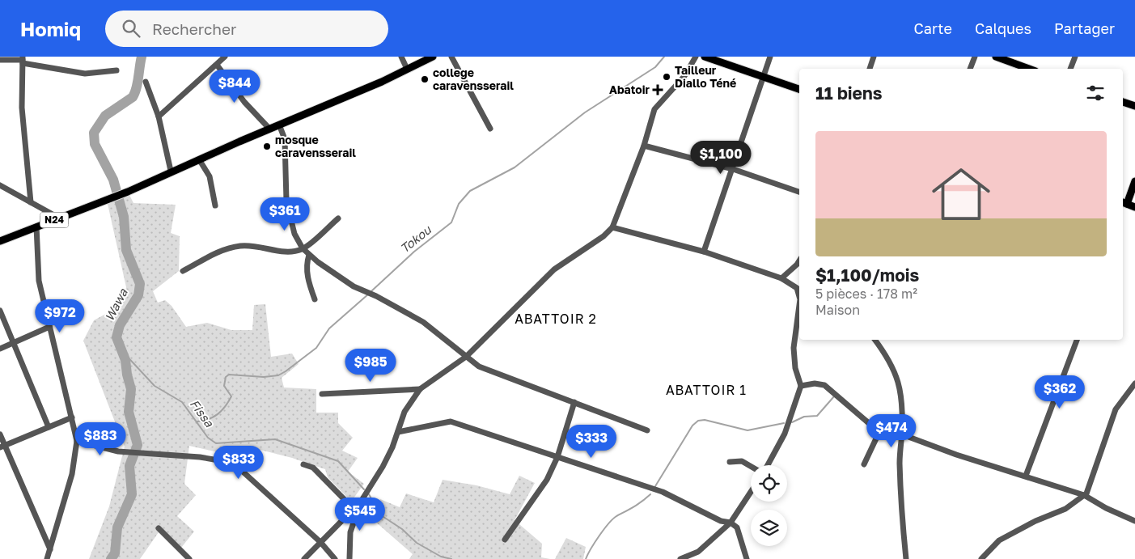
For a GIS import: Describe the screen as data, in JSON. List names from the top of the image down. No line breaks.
{"streets":{"main road":["N24"]},"districts":["ABATTOIR 2","ABATTOIR 1"],"water":["Tokou","Wawa","Fissa"],"places":{"other":["Tailleur Diallo Téné","college caravensserail","mosque caravensserail"],"health":["Abatoir"]},"page":{"header":"Homiq","search":"Rechercher","nav":["Carte","Calques","Partager"],"heading":"11 biens","price":["$844","$1,100","$361","$972","$985","$362","$474","$883","$333","$833","$545"],"list":[{"name":"$1,100/mois","note":"5 pièces · 178 m² · Maison"}]}}
